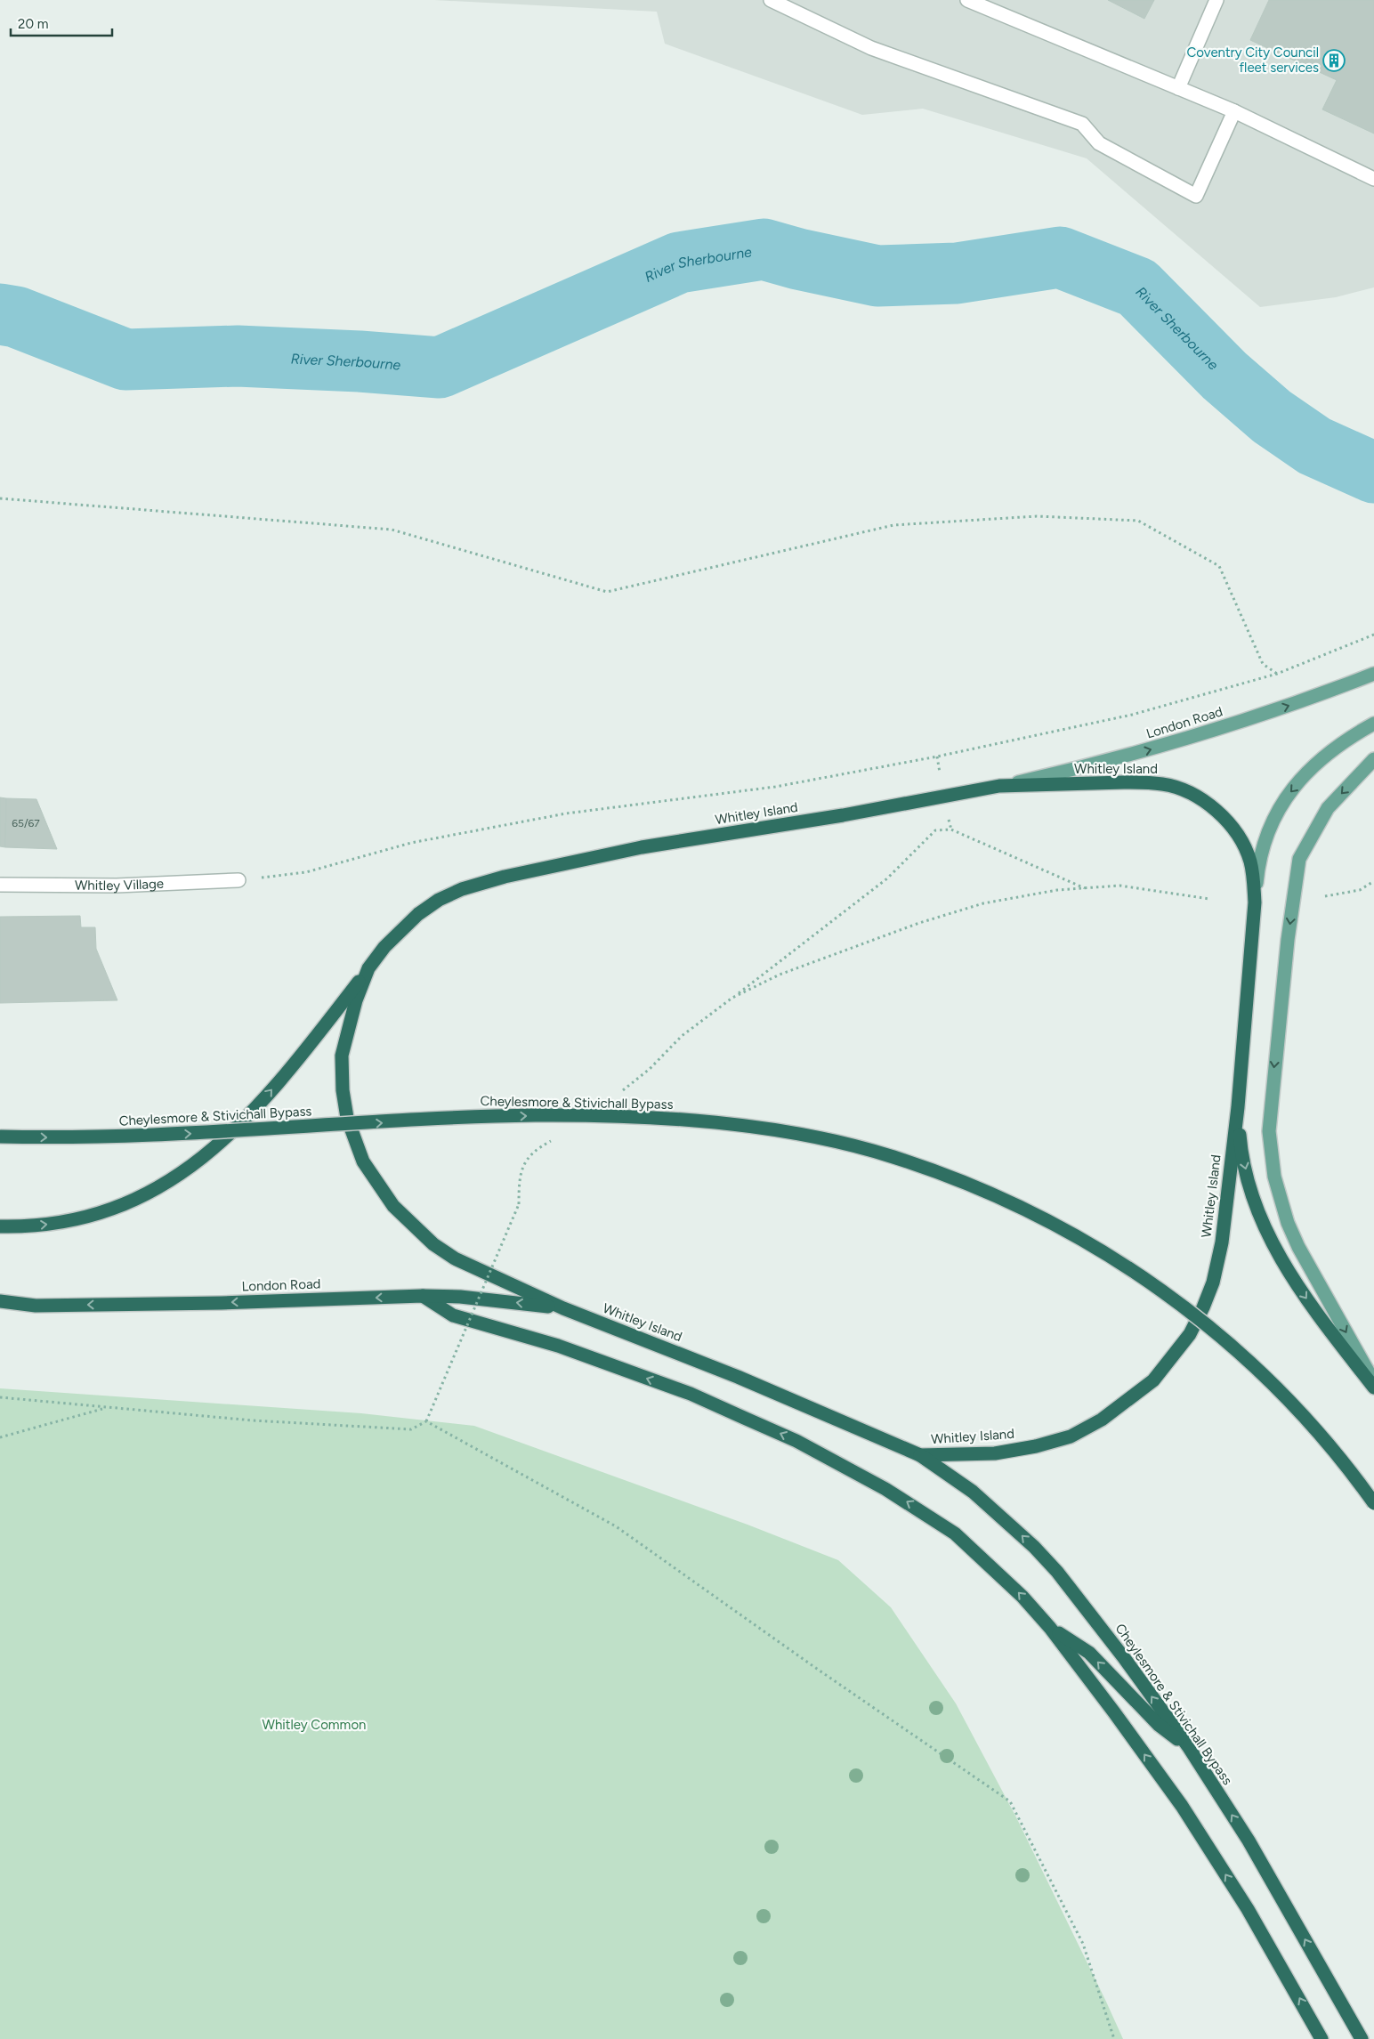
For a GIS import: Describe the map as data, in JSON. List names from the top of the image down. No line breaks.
{"streets":{"highway":["London Road","Whitley Island","Cheylesmore & Stivichall Bypass"],"street":["Whitley Village"]},"crossings":[["London Road","Whitley Island"],["Whitley Island","Cheylesmore & Stivichall Bypass"]],"water":["River Sherbourne"],"parks":["Whitley Common"],"places":{"building":["Coventry City Council fleet services"]},"house_numbers":["65/67"],"scale_bar":"20 m"}
